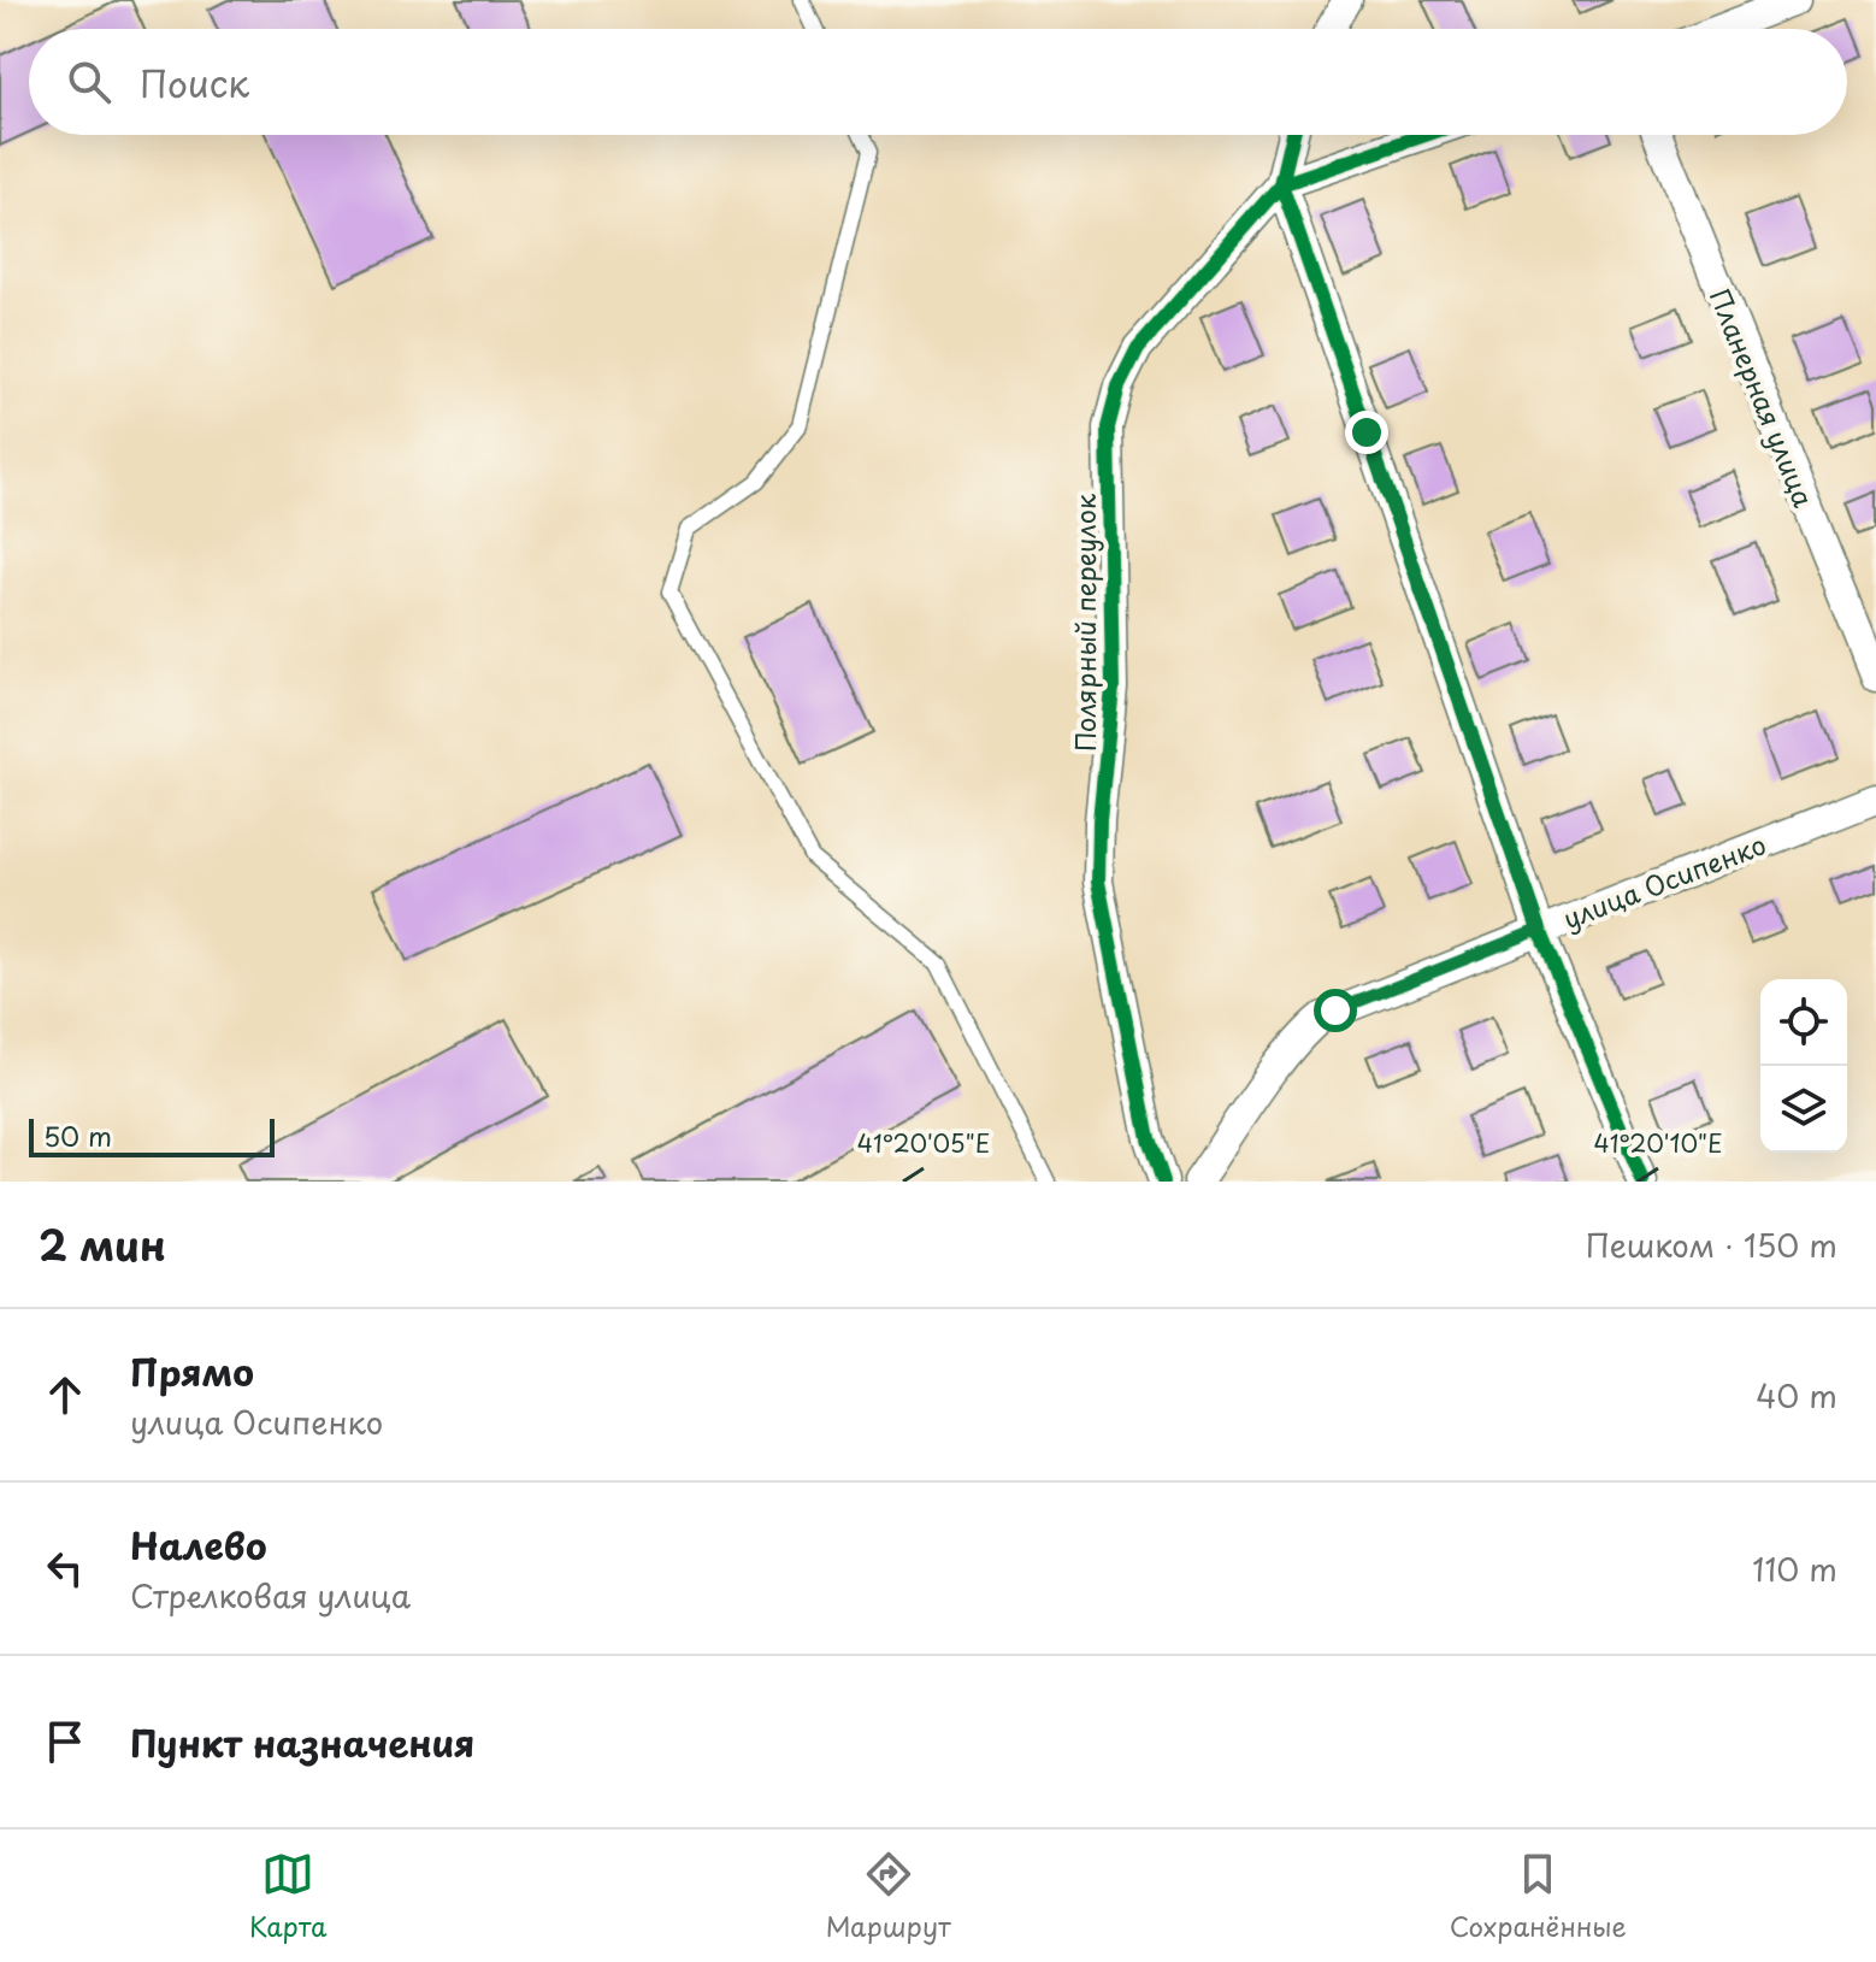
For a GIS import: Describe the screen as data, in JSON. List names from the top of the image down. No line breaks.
{"streets":{"street":["Планерная улица","Полярный переулок","улица Осипенко"]},"scale_bar":"50 m","page":{"search":"Поиск","scale":"50 m","heading":["2 мин","Пешком · 150 m"],"list":[["Прямо","улица Осипенко","40 m"],["Налево","Стрелковая улица","110 m"],"Пункт назначения"],"nav":["Карта","Маршрут","Сохранённые"]},"coordinates":["41°20'05\"E","41°20'10\"E"]}
